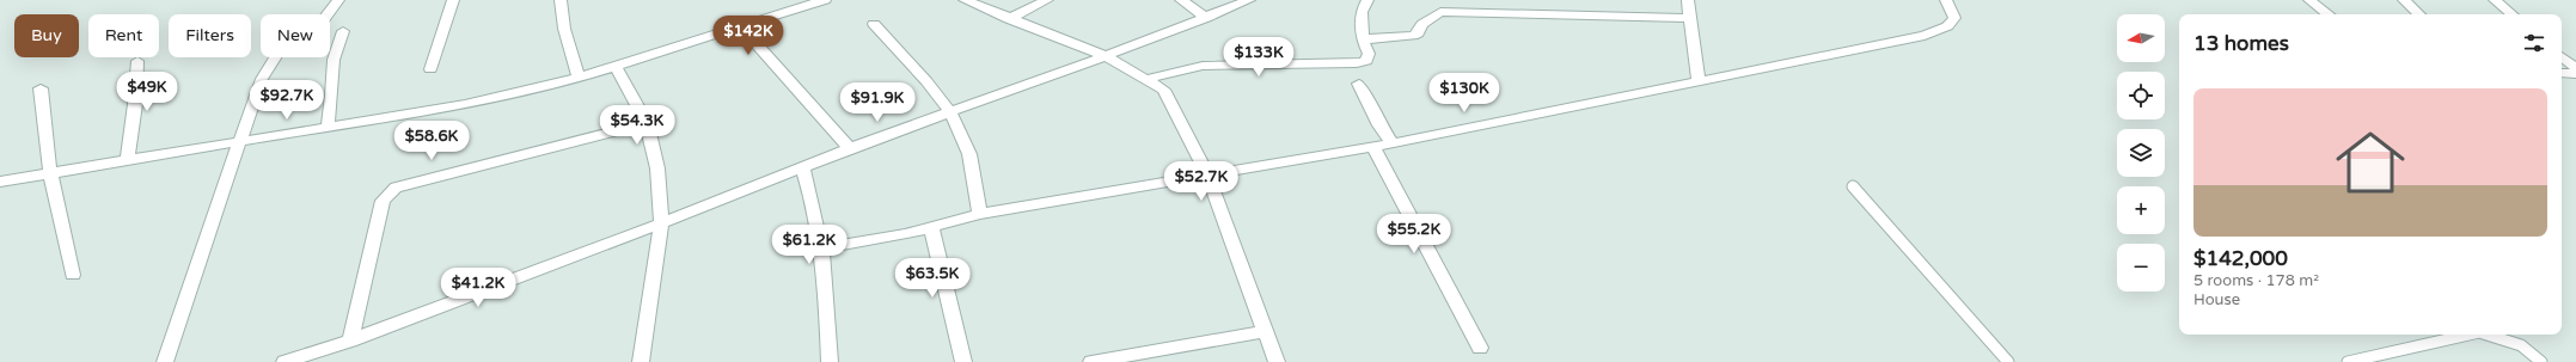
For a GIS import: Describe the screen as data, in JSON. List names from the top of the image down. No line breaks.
{"north":"left","page":{"map_buttons":["+","−"],"chip":["Buy","Rent","Filters","New"],"heading":"13 homes","price":["$142K","$133K","$49K","$130K","$92.7K","$91.9K","$54.3K","$58.6K","$52.7K","$55.2K","$61.2K","$63.5K","$41.2K"],"list":[{"name":"$142,000","note":"5 rooms · 178 m² · House"}]}}
